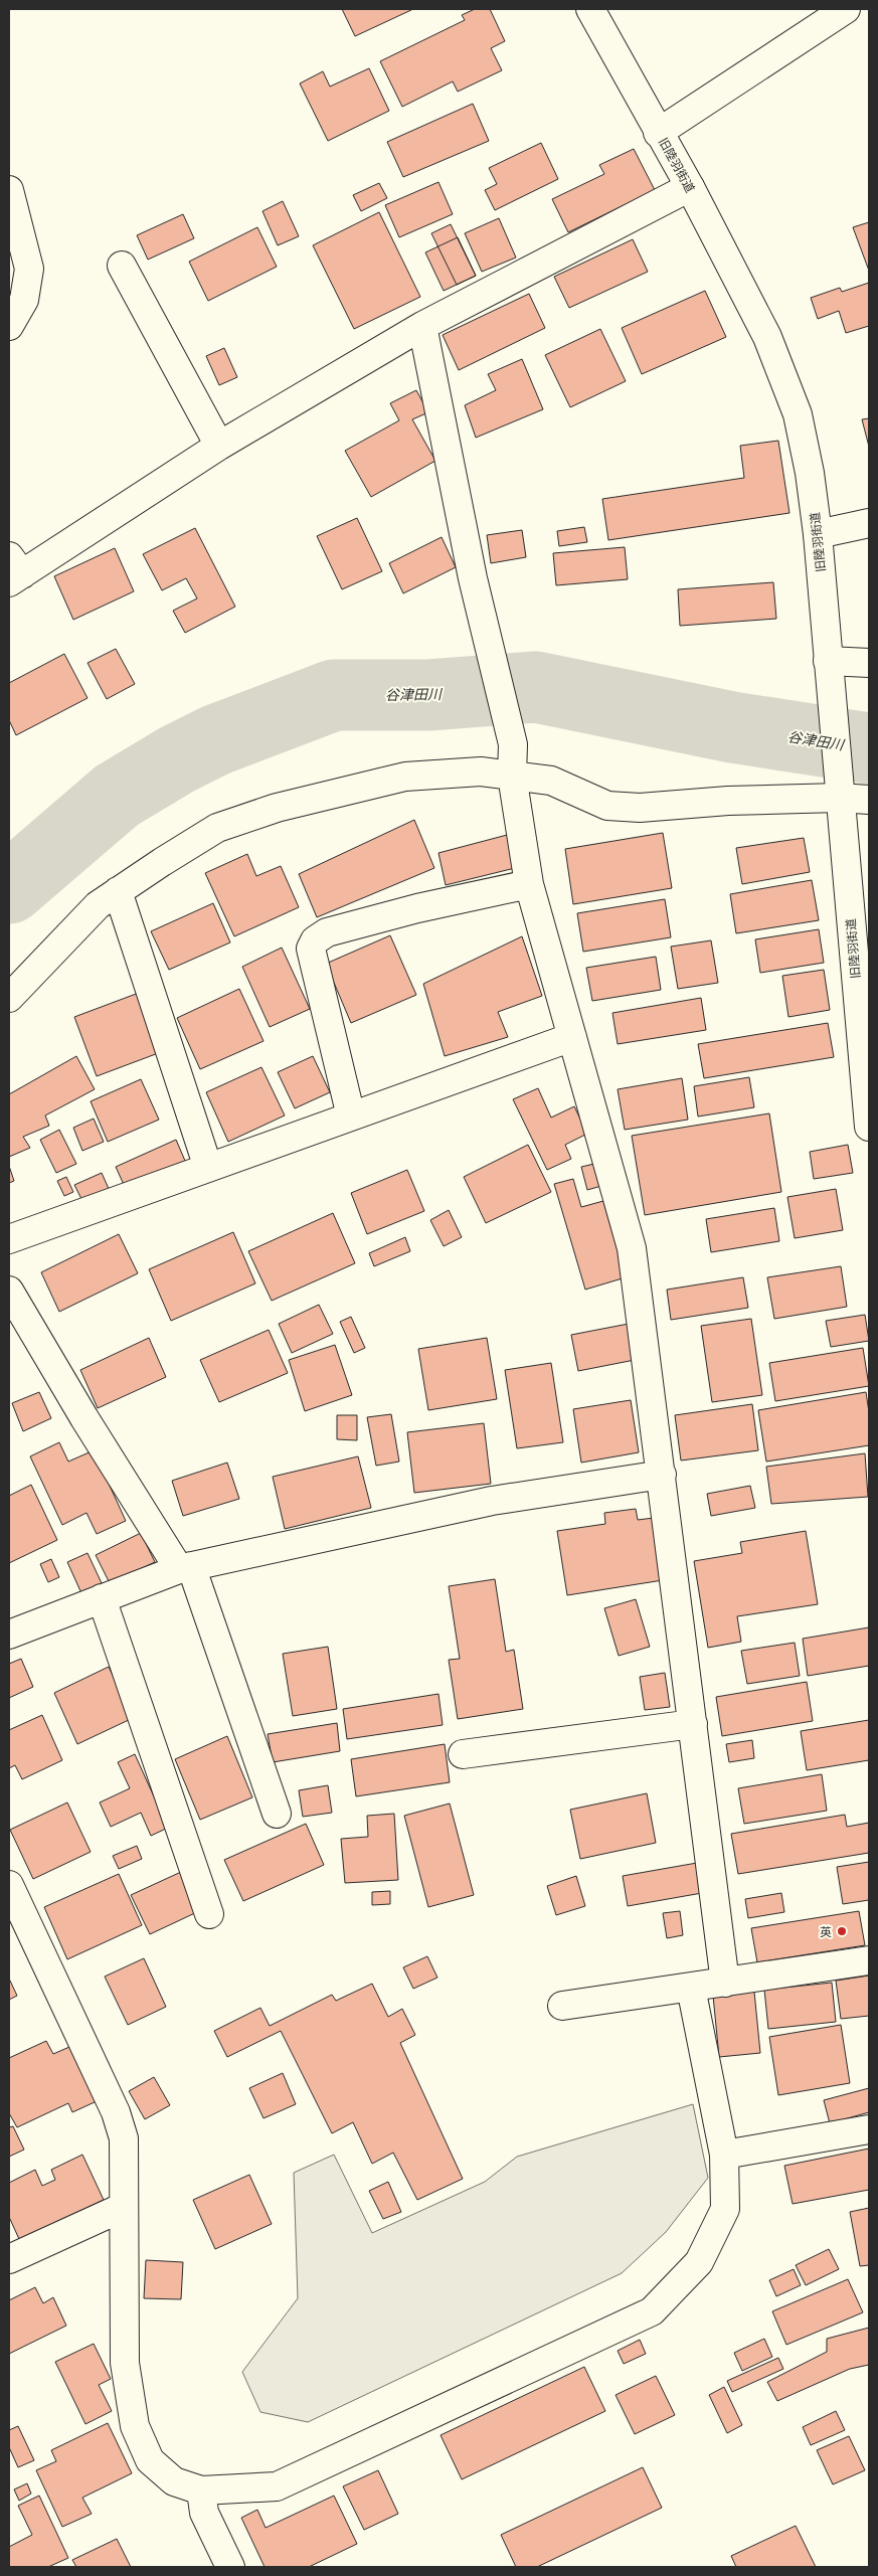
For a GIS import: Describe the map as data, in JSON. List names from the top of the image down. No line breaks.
{"streets":{"street":["旧陸羽街道"]},"water":["谷津田川"],"places":["英"]}
